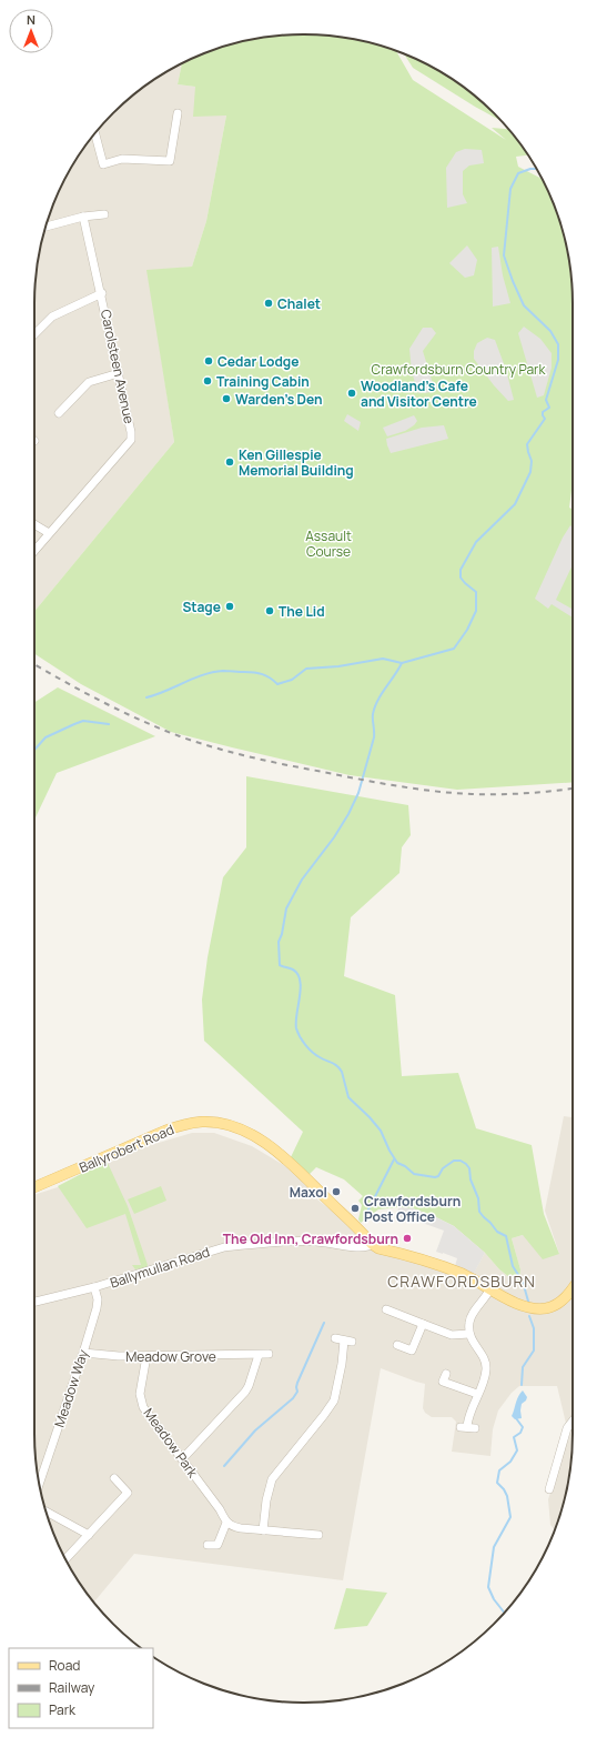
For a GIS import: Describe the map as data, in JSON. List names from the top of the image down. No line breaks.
{"streets":{"main road":["Ballyrobert Road"],"street":["Carolsteen Avenue","Ballymullan Road","Meadow Grove","Meadow Way","Meadow Park"]},"crossings":[["Ballyrobert Road","Ballymullan Road"],["Ballymullan Road","Meadow Way"],["Meadow Grove","Meadow Way"],["Meadow Grove","Meadow Park"]],"districts":["CRAWFORDSBURN"],"parks":["Crawfordsburn Country Park","Assault Course"],"places":["Chalet","Cedar Lodge","Training Cabin","Woodland's Cafe and Visitor Centre","Warden's Den","Ken Gillespie Memorial Building","Stage","The Lid","Maxol","Crawfordsburn Post Office","The Old Inn, Crawfordsburn"],"legend":["Road","Railway","Park"],"north":"top"}
